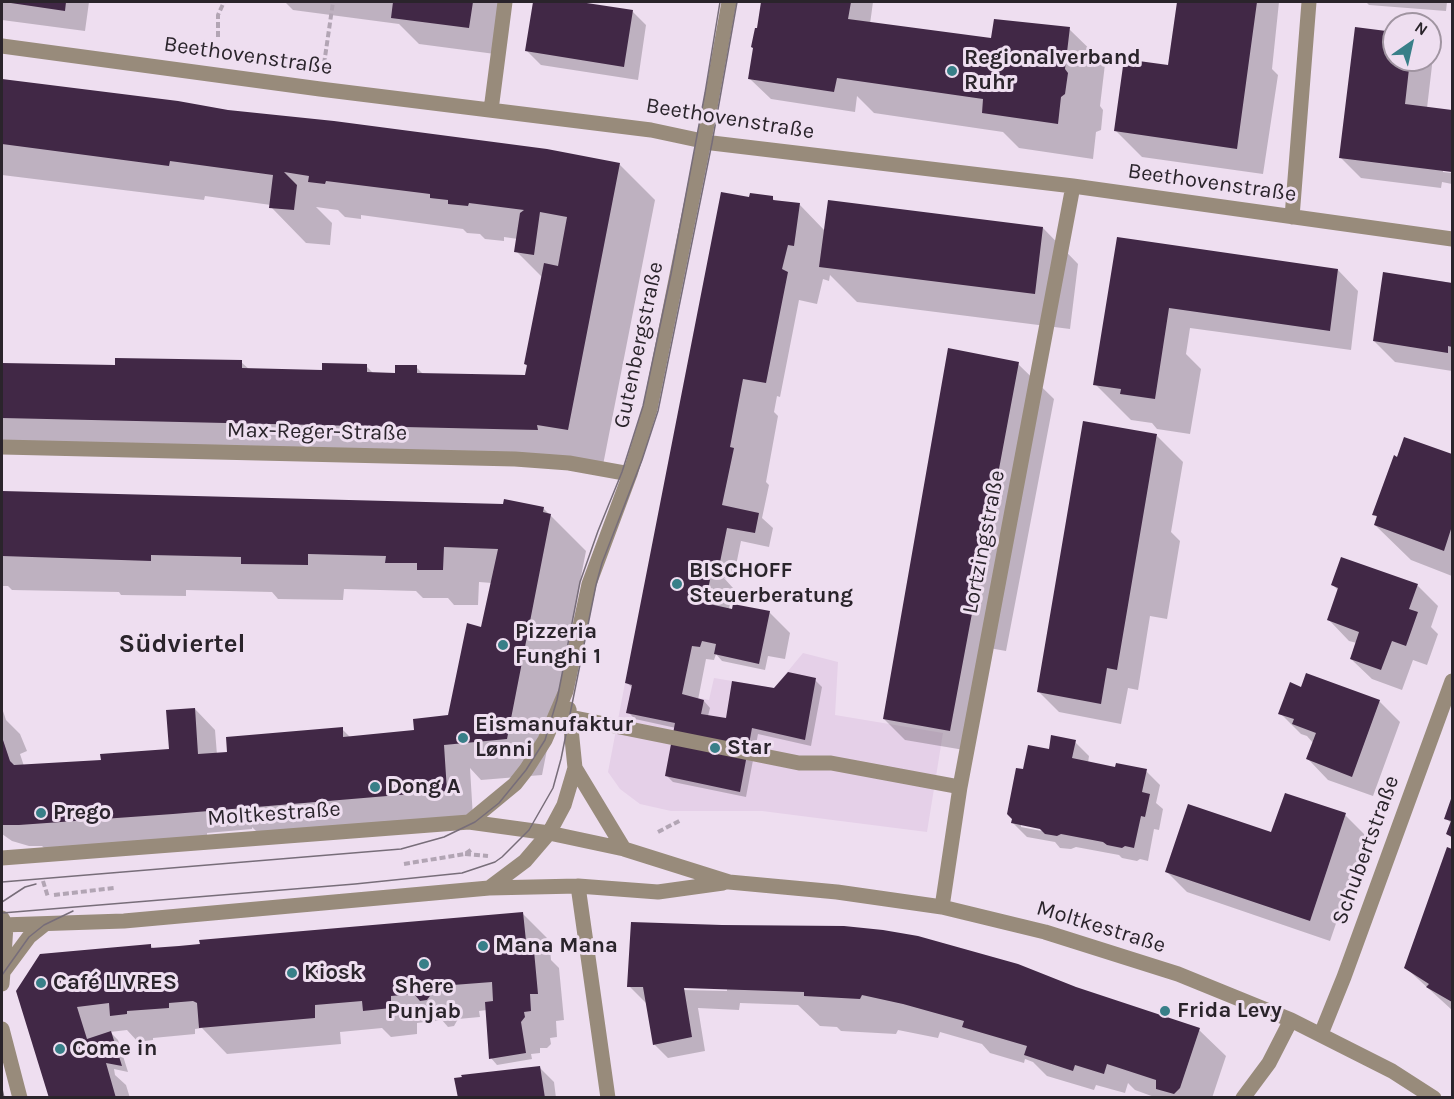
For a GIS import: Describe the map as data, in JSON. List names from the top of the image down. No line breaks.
{"streets":{"street":["Beethovenstraße","Gutenbergstraße","Max-Reger-Straße","Lortzingstraße","Moltkestraße","Schubertstraße"]},"crossings":[["Beethovenstraße","Gutenbergstraße"],["Beethovenstraße","Lortzingstraße"],["Gutenbergstraße","Max-Reger-Straße"],["Gutenbergstraße","Moltkestraße"],["Lortzingstraße","Moltkestraße"],["Moltkestraße","Schubertstraße"]],"districts":["Südviertel"],"places":["Regionalverband Ruhr","BISCHOFF Steuerberatung","Pizzeria Funghi 1","Eismanufaktur Lønni","Star","Dong A","Prego","Mana Mana","Shere Punjab","Kiosk","Café LIVRES","Frida Levy","Come in"],"north":"top right"}
